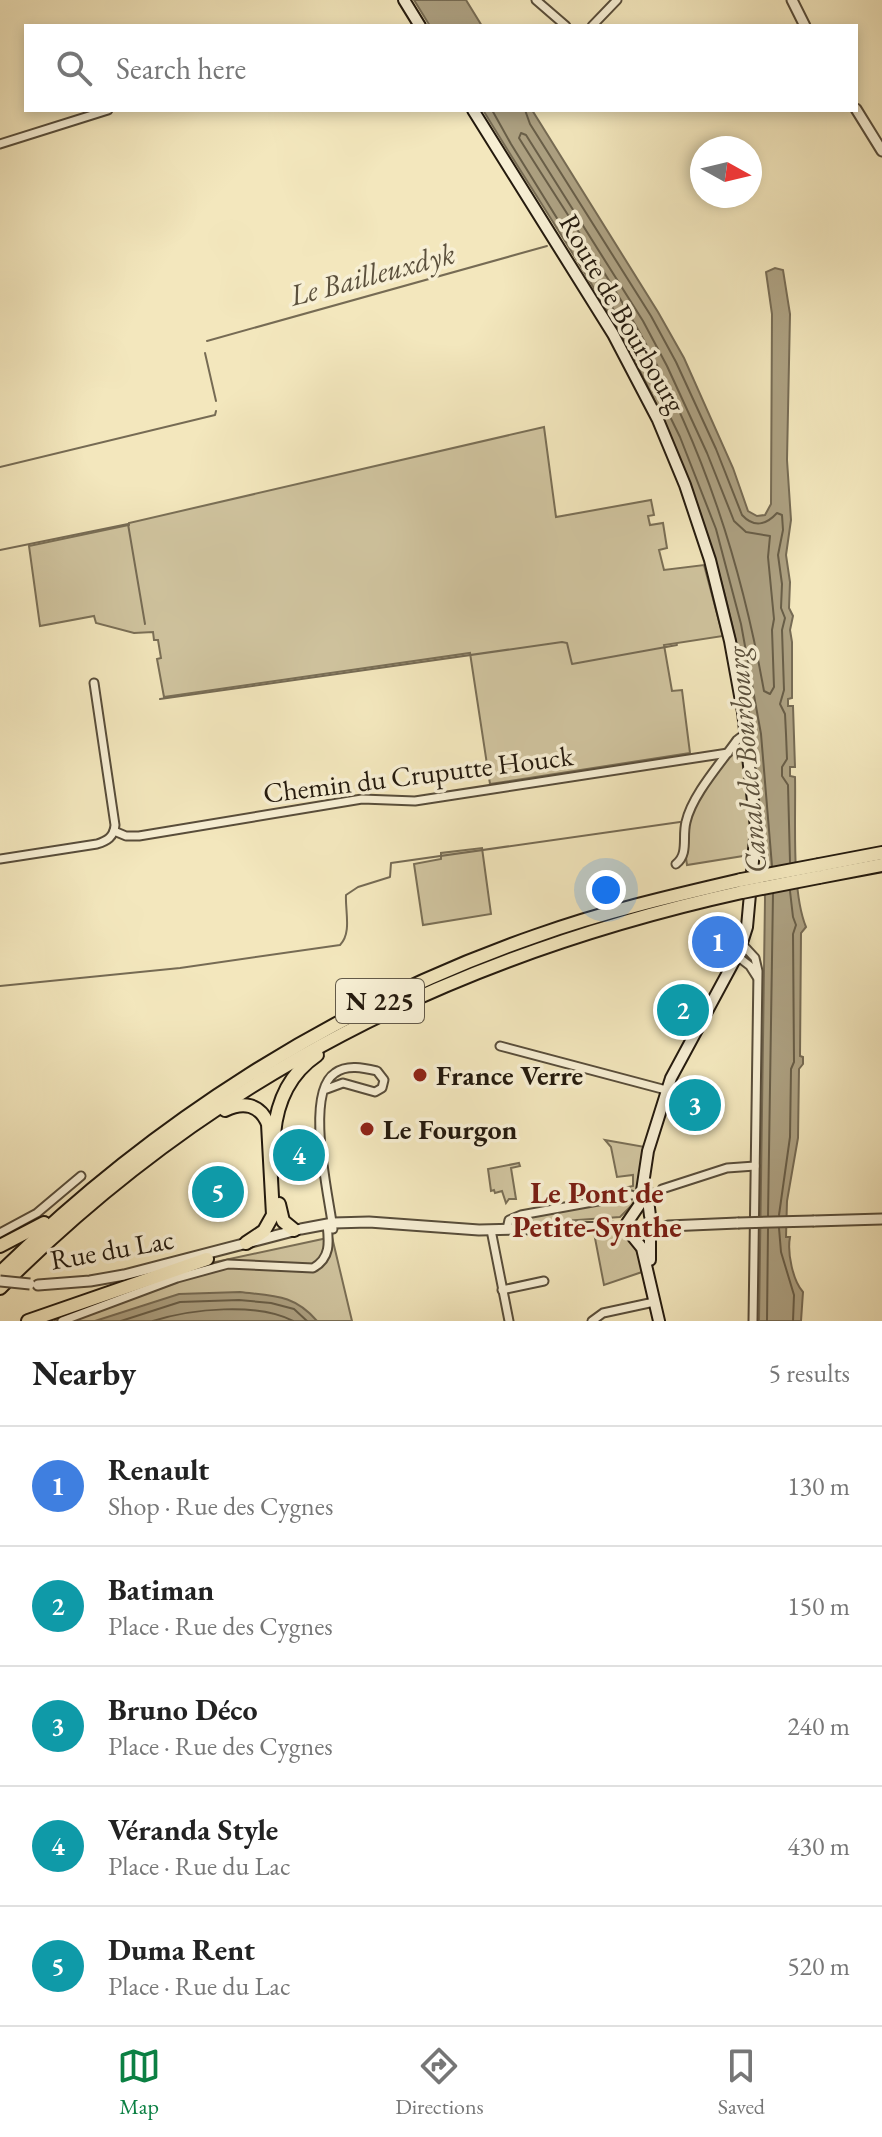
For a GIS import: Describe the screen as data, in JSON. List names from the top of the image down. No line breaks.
{"streets":{"highway":["N 225"],"main road":["Route de Bourbourg"],"street":["Chemin du Cruputte Houck","Rue du Lac"]},"districts":["Le Pont de Petite-Synthe"],"water":["Le Bailleuxdyk","Canal de Bourbourg"],"places":["France Verre","Le Fourgon"],"north":"right","page":{"search":"Search here","pins":["1","2","3","4","5"],"heading":["Nearby","5 results"],"list":[{"mark":"1","name":"Renault","note":"Shop · Rue des Cygnes","value":"130 m"},{"mark":"2","name":"Batiman","note":"Place · Rue des Cygnes","value":"150 m"},{"mark":"3","name":"Bruno Déco","note":"Place · Rue des Cygnes","value":"240 m"},{"mark":"4","name":"Véranda Style","note":"Place · Rue du Lac","value":"430 m"},{"mark":"5","name":"Duma Rent","note":"Place · Rue du Lac","value":"520 m"}],"nav":["Map","Directions","Saved"]}}
